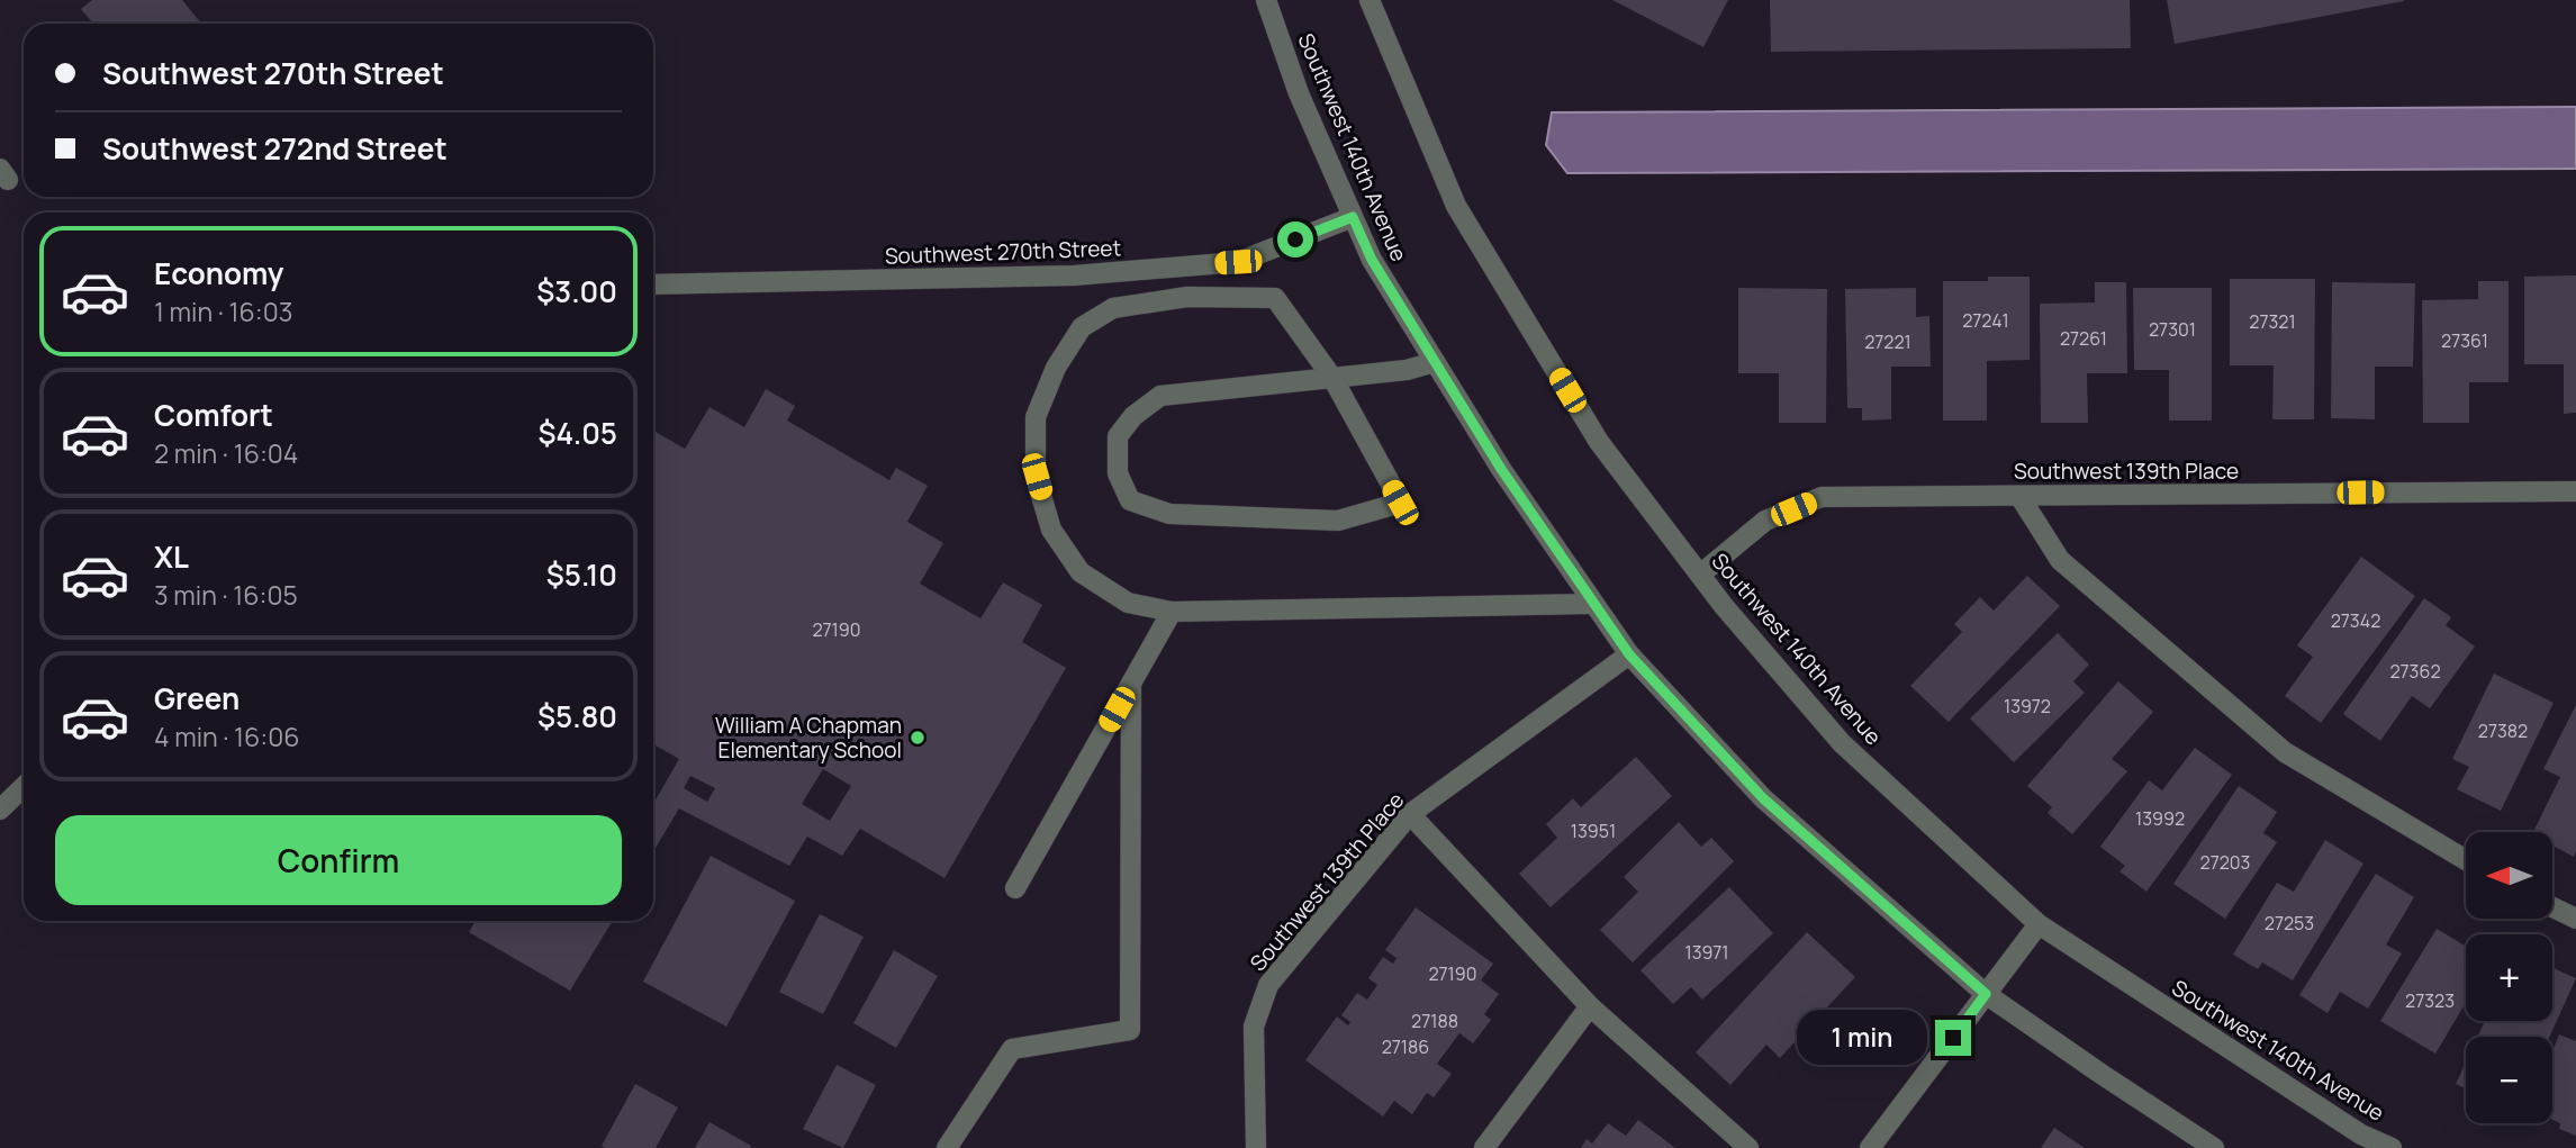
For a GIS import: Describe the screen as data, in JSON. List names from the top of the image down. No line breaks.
{"streets":{"street":["Southwest 140th Avenue","Southwest 270th Street","Southwest 139th Place"]},"crossings":[["Southwest 140th Avenue","Southwest 270th Street"],["Southwest 140th Avenue","Southwest 139th Place"]],"places":["William A Chapman Elementary School"],"house_numbers":["27241","27321","27301","27261","27361","27221","27342","27190","27362","13972","27382","13992","13951","27203","27253","13971","27190","27323","27188","27186"],"north":"left","page":{"banner":["Southwest 270th Street","Southwest 272nd Street"],"list":[{"name":"Economy","note":"1 min · 16:03","value":"$3.00"},{"name":"Comfort","note":"2 min · 16:04","value":"$4.05"},{"name":"XL","note":"3 min · 16:05","value":"$5.10"},{"name":"Green","note":"4 min · 16:06","value":"$5.80"}],"buttons":"Confirm","map_buttons":["+","−"],"bubble":"1 min"}}
